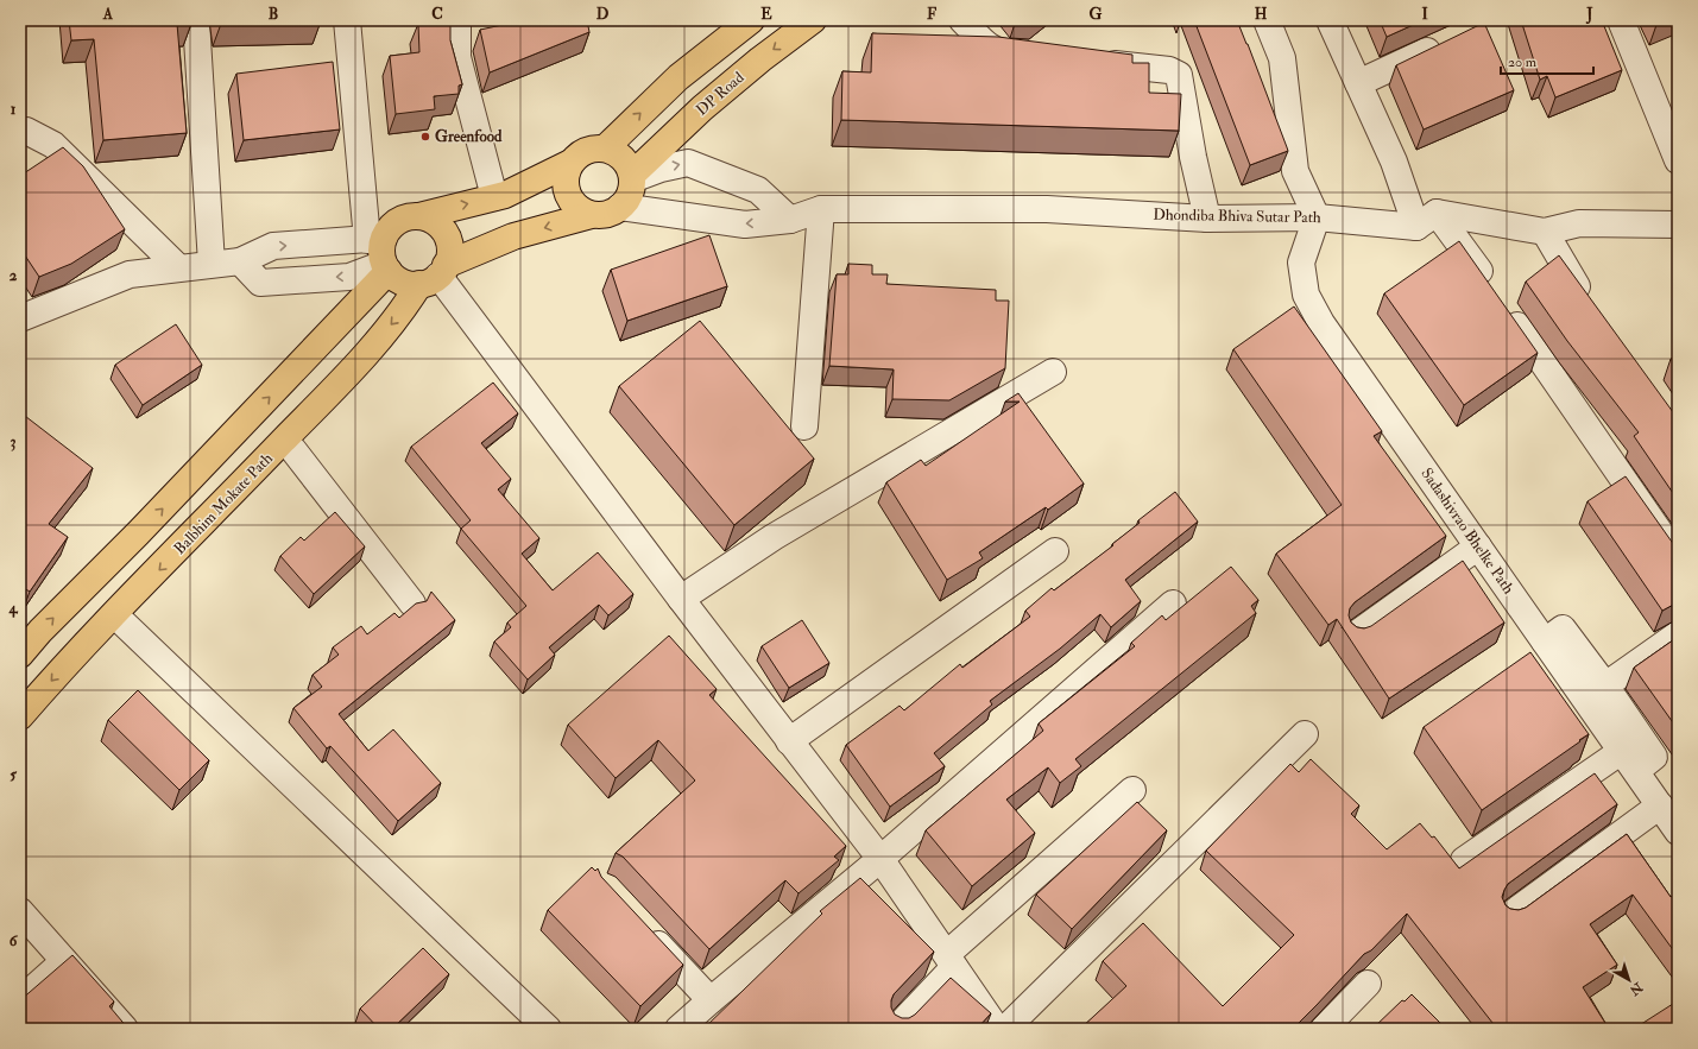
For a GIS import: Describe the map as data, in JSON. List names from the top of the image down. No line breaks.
{"streets":{"main road":["DP Road","Balbhim Mokate Path"],"street":["Dhondiba Bhiva Sutar Path","Sadashivrao Bhelke Path"]},"crossings":[["DP Road","Dhondiba Bhiva Sutar Path"],["Dhondiba Bhiva Sutar Path","Sadashivrao Bhelke Path"]],"places":["Greenfood"],"scale_bar":"20 m","north":"bottom right","grid":{"columns":["A","B","C","D","E","F","G","H","I","J"],"rows":["1","2","3","4","5","6"]}}
